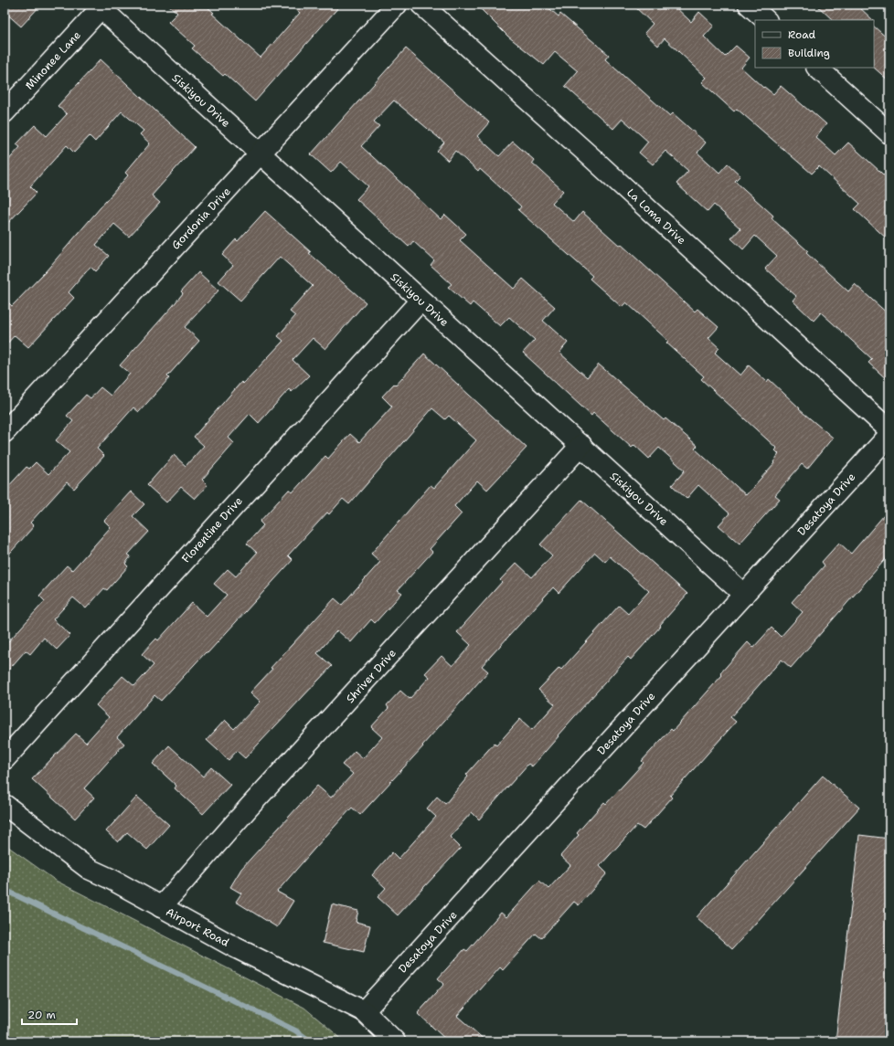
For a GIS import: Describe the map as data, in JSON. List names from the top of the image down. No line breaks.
{"streets":{"street":["Minonee Lane","Siskiyou Drive","La Loma Drive","Gordonia Drive","Desatoya Drive","Florentine Drive","Shriver Drive","Airport Road"]},"crossings":[["Minonee Lane","Siskiyou Drive"],["Siskiyou Drive","Gordonia Drive"],["Siskiyou Drive","Desatoya Drive"],["Siskiyou Drive","Florentine Drive"],["Siskiyou Drive","Shriver Drive"],["Desatoya Drive","Airport Road"],["Shriver Drive","Airport Road"]],"legend":["Road","Building"],"scale_bar":"20 m"}
